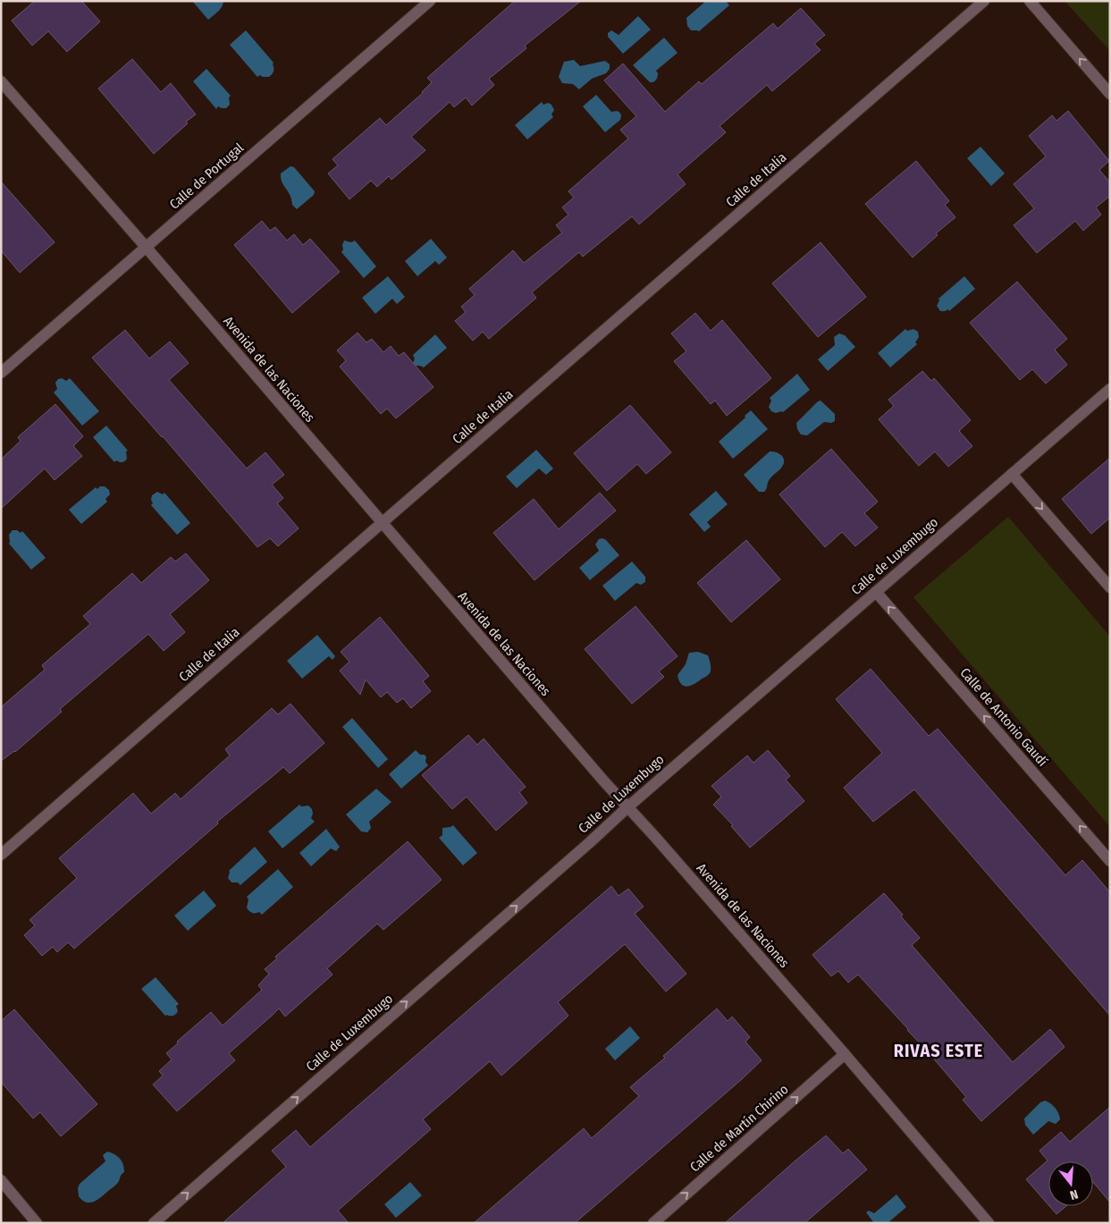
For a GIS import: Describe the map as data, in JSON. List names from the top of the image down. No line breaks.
{"streets":{"street":["Calle de Portugal","Calle de Italia","Avenida de las Naciones","Calle de Luxembugo","Calle de Antonio Gaudí","Calle de Martín Chirino"]},"crossings":[["Calle de Portugal","Avenida de las Naciones"],["Calle de Italia","Avenida de las Naciones"],["Avenida de las Naciones","Calle de Luxembugo"],["Avenida de las Naciones","Calle de Martín Chirino"],["Calle de Luxembugo","Calle de Antonio Gaudí"]],"one_way":["Calle de Luxembugo","Calle de Antonio Gaudí","Calle de Martín Chirino"],"districts":["RIVAS ESTE"],"north":"bottom"}
